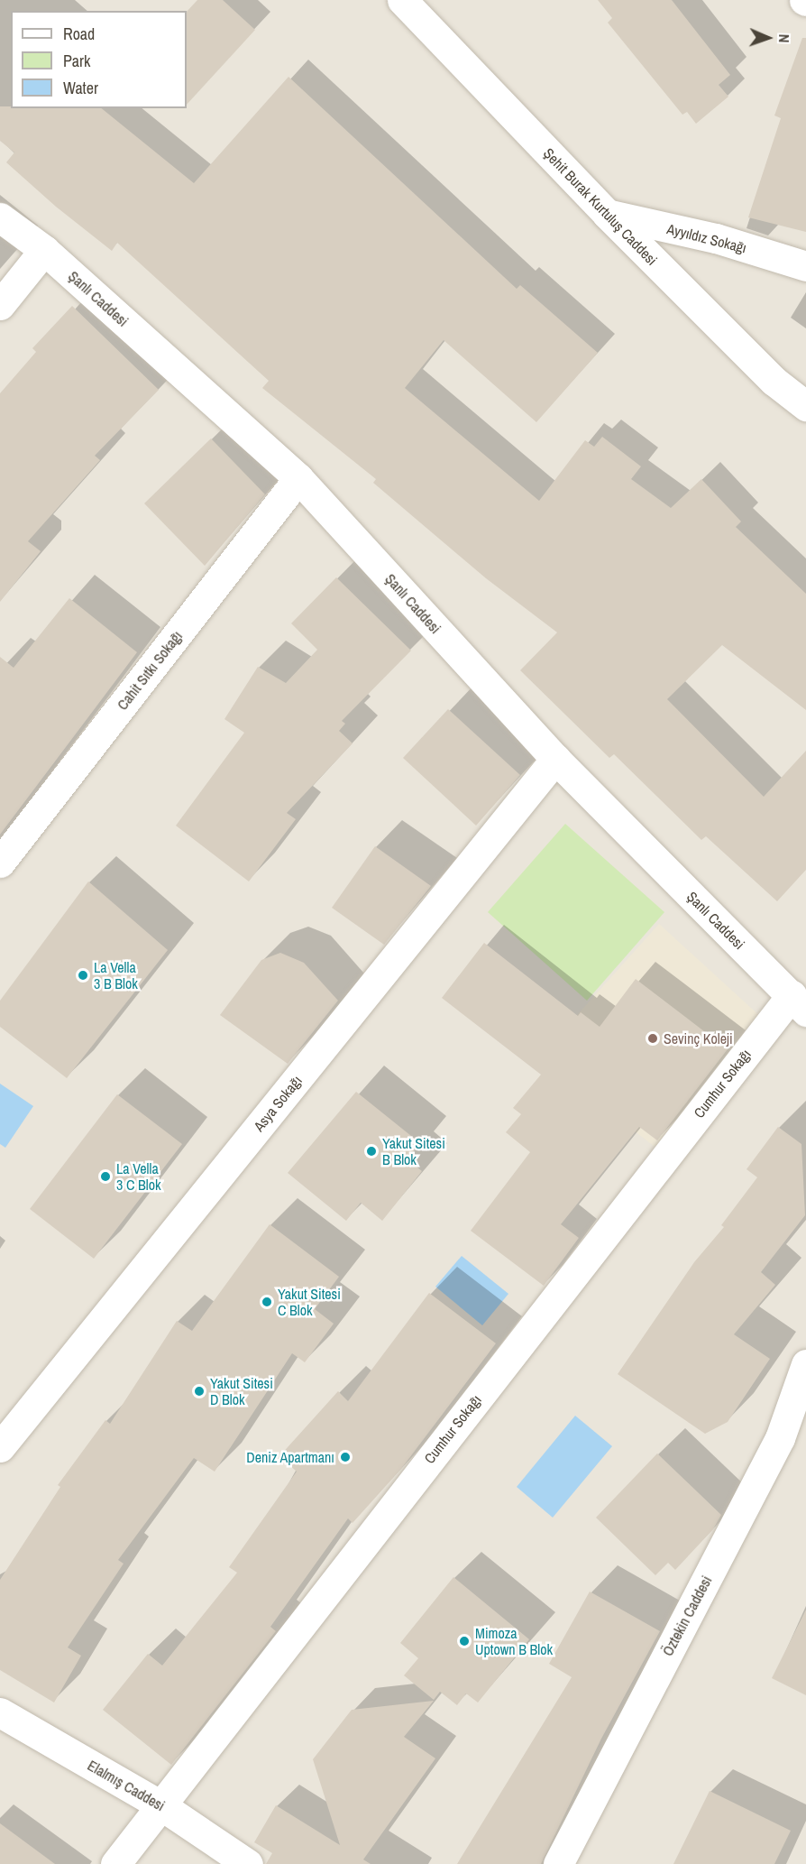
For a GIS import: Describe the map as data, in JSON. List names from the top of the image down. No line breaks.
{"streets":{"street":["Şehit Burak Kurtuluş Caddesi","Ayyıldız Sokağı","Şanlı Caddesi","Cahit Sıtkı Sokağı","Cumhur Sokağı","Asya Sokağı","Öztekin Caddesi","Elalmış Caddesi"]},"crossings":[["Şehit Burak Kurtuluş Caddesi","Ayyıldız Sokağı"],["Şanlı Caddesi","Cahit Sıtkı Sokağı"],["Şanlı Caddesi","Cumhur Sokağı"],["Şanlı Caddesi","Asya Sokağı"],["Cumhur Sokağı","Elalmış Caddesi"]],"places":["La Vella 3 B Blok","Sevinç Koleji","Yakut Sitesi B Blok","La Vella 3 C Blok","Yakut Sitesi C Blok","Yakut Sitesi D Blok","Deniz Apartmanı","Mimoza Uptown B Blok"],"legend":["Road","Park","Water"],"north":"right"}
